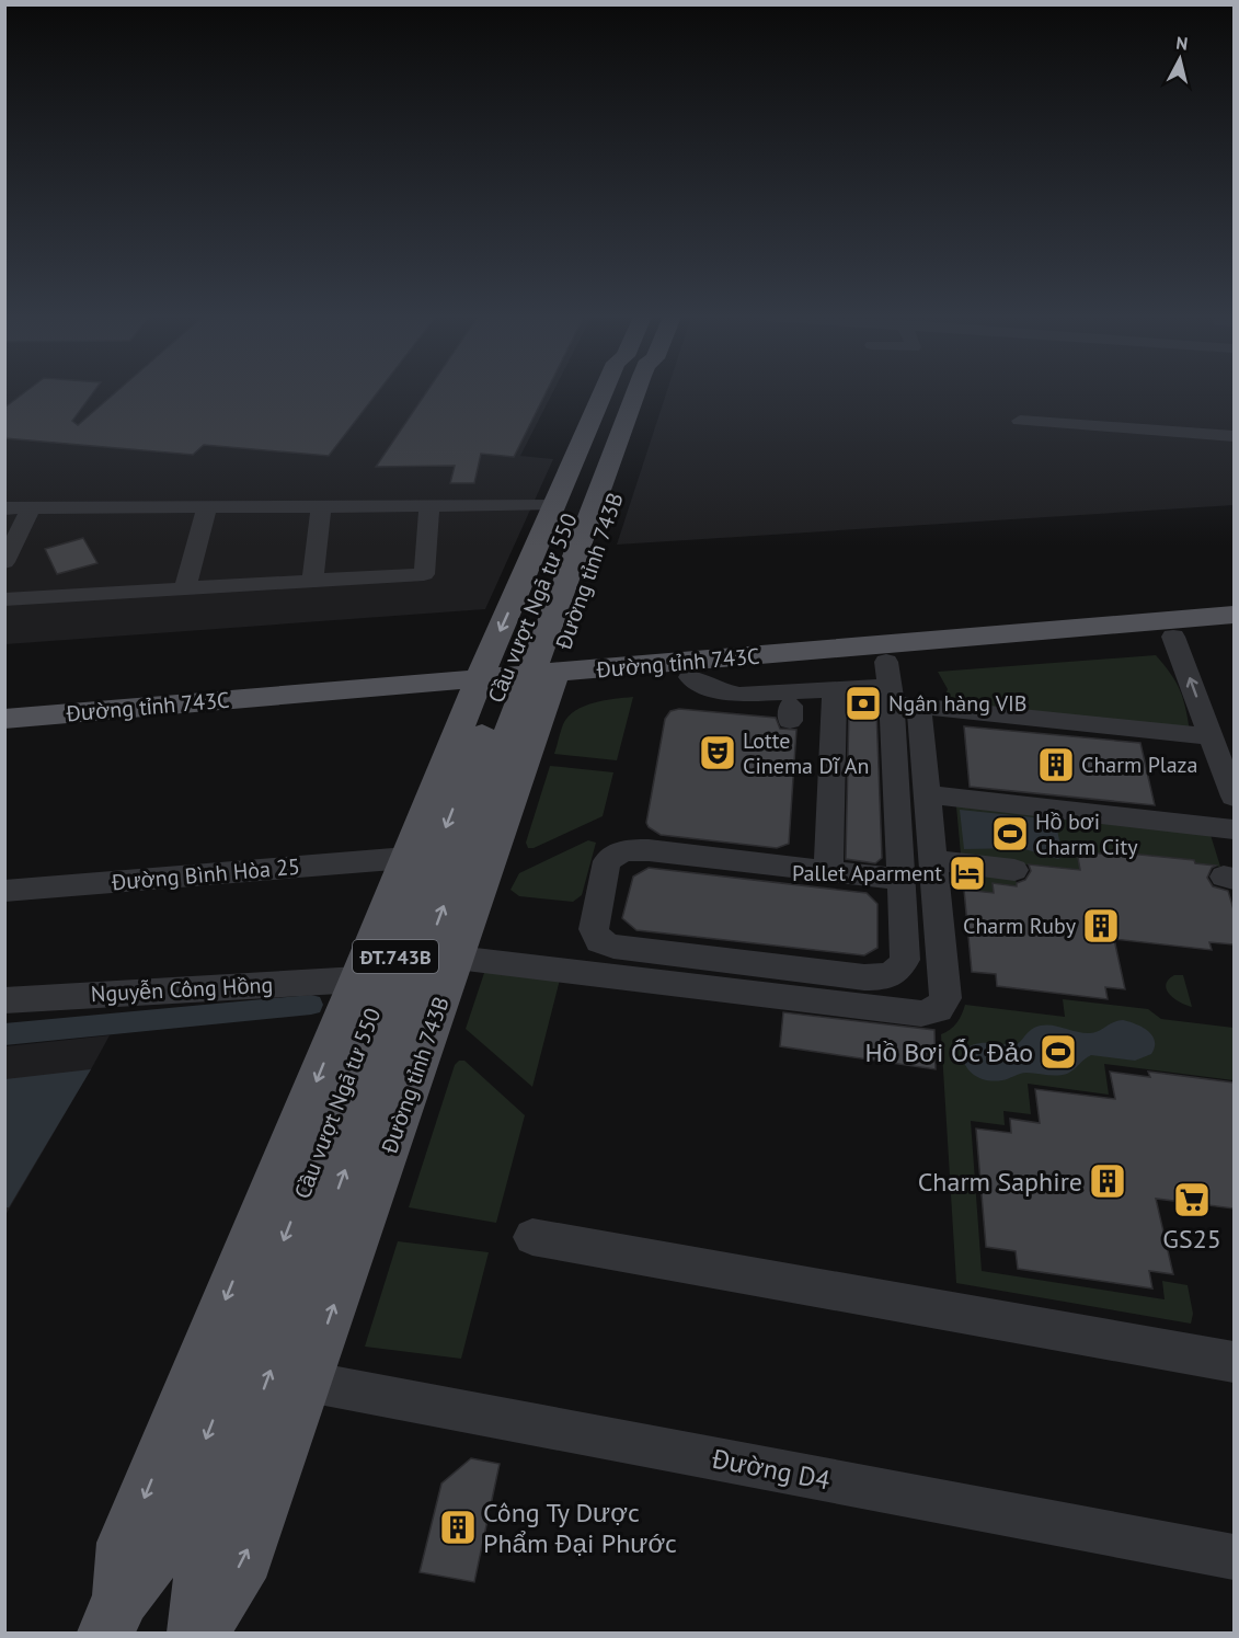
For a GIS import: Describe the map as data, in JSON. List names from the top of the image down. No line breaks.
{"streets":{"main road":["Đường tỉnh 743B","Cầu vượt Ngã tư 550","Đường tỉnh 743C","ĐT.743B"],"street":["Đường Bình Hòa 25","Nguyễn Công Hồng","Đường D4"]},"crossings":[["Đường tỉnh 743B","Cầu vượt Ngã tư 550"],["Đường tỉnh 743B","Đường tỉnh 743C"],["Đường tỉnh 743B","Đường Bình Hòa 25"],["Đường tỉnh 743B","Nguyễn Công Hồng"],["Đường tỉnh 743B","Đường D4"]],"places":{"bank":["Ngân hàng VIB"],"theatre":["Lotte Cinema Dĩ An"],"building":["Charm Plaza","Charm Ruby","Charm Saphire","Công Ty Dược Phẩm Đại Phước"],"sports":["Hồ bơi Charm City","Hồ Bơi Ốc Đảo"],"hotel":["Pallet Aparment"],"supermarket":["GS25"]},"north":"top"}
